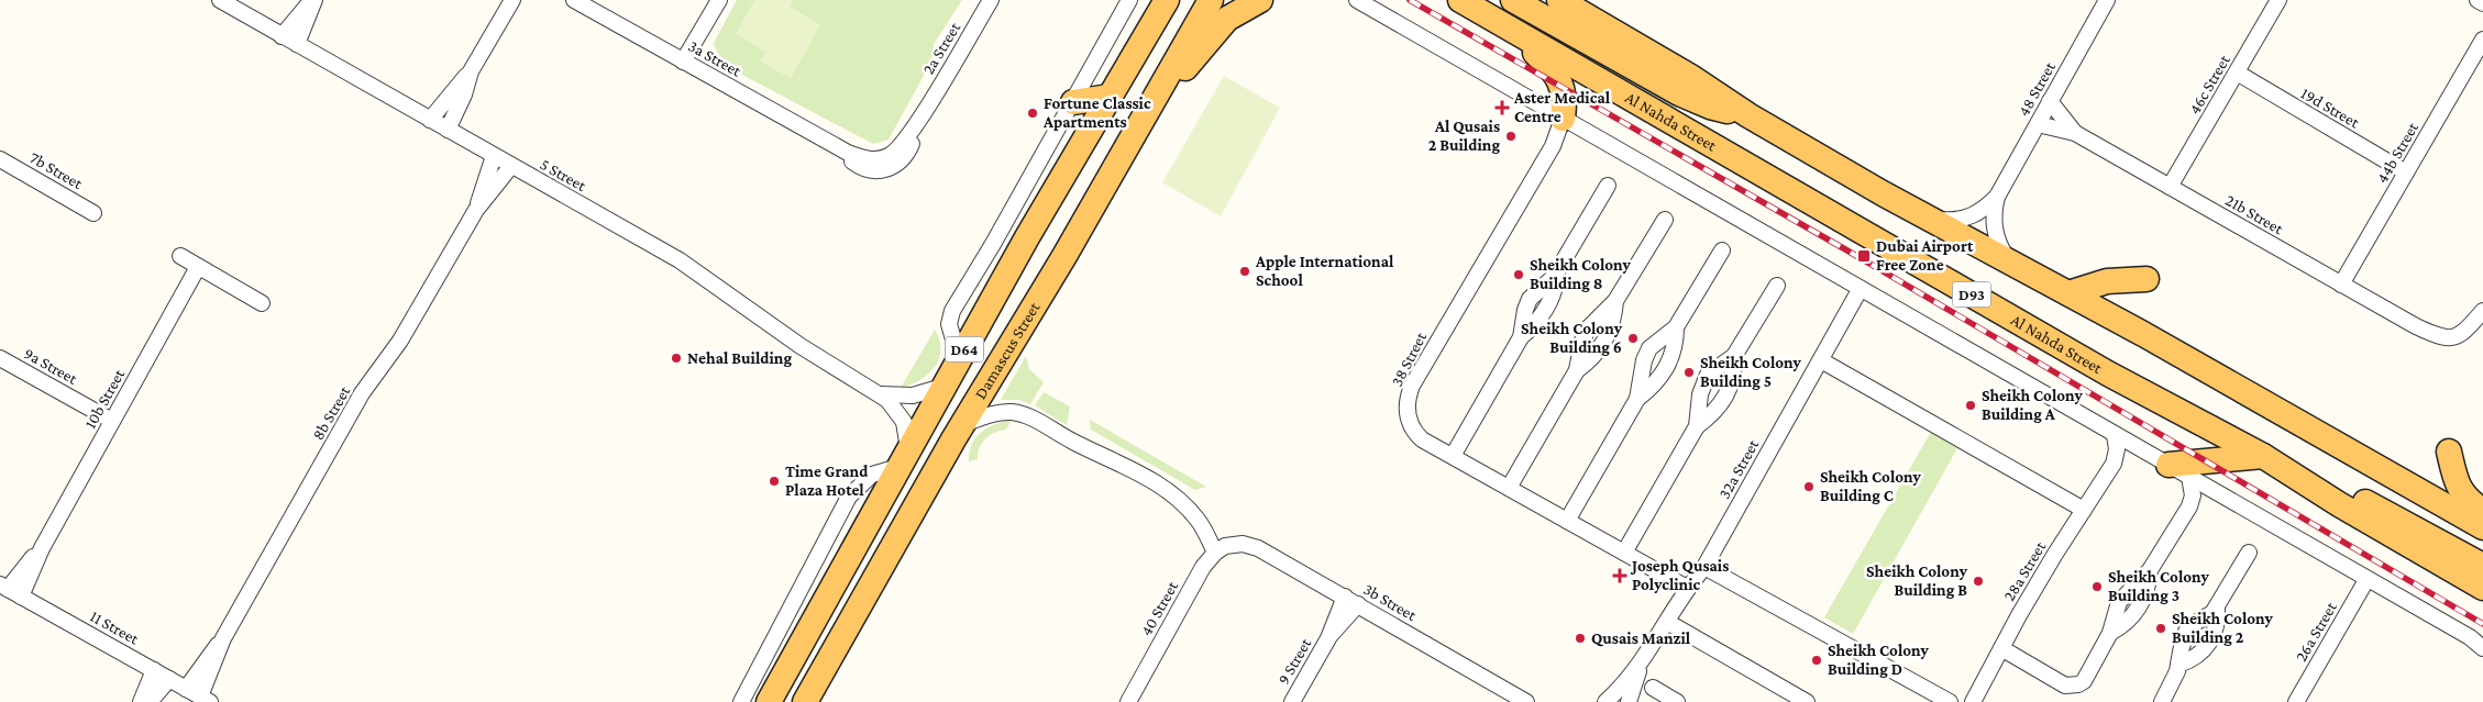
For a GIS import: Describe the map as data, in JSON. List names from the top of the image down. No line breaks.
{"streets":{"main road":["Al Nahda Street","D93","D64","Damascus Street"],"street":["2a Street","3a Street","46c Street","48 Street","19d Street","44b Street","7b Street","5 Street","21b Street","38 Street","9a Street","10b Street","8b Street","32a Street","28a Street","3b Street","40 Street","11 Street","26a Street","9 Street"]},"crossings":[["2a Street","3a Street"],["46c Street","19d Street"],["46c Street","21b Street"],["48 Street","21b Street"],["19d Street","44b Street"],["44b Street","21b Street"],["5 Street","D64"],["5 Street","8b Street"],["38 Street","32a Street"],["9a Street","10b Street"],["10b Street","11 Street"],["8b Street","11 Street"],["3b Street","40 Street"],["3b Street","9 Street"]],"places":{"health":["Aster Medical Centre","Joseph Qusais Polyclinic"],"other":["Fortune Classic Apartments","Al Qusais 2 Building","Apple International School","Sheikh Colony Building 8","Sheikh Colony Building 6","Nehal Building","Sheikh Colony Building 5","Sheikh Colony Building A","Time Grand Plaza Hotel","Sheikh Colony Building C","Sheikh Colony Building B","Sheikh Colony Building 3","Sheikh Colony Building 2","Qusais Manzil","Sheikh Colony Building D"],"transit":["Dubai Airport Free Zone"]}}
